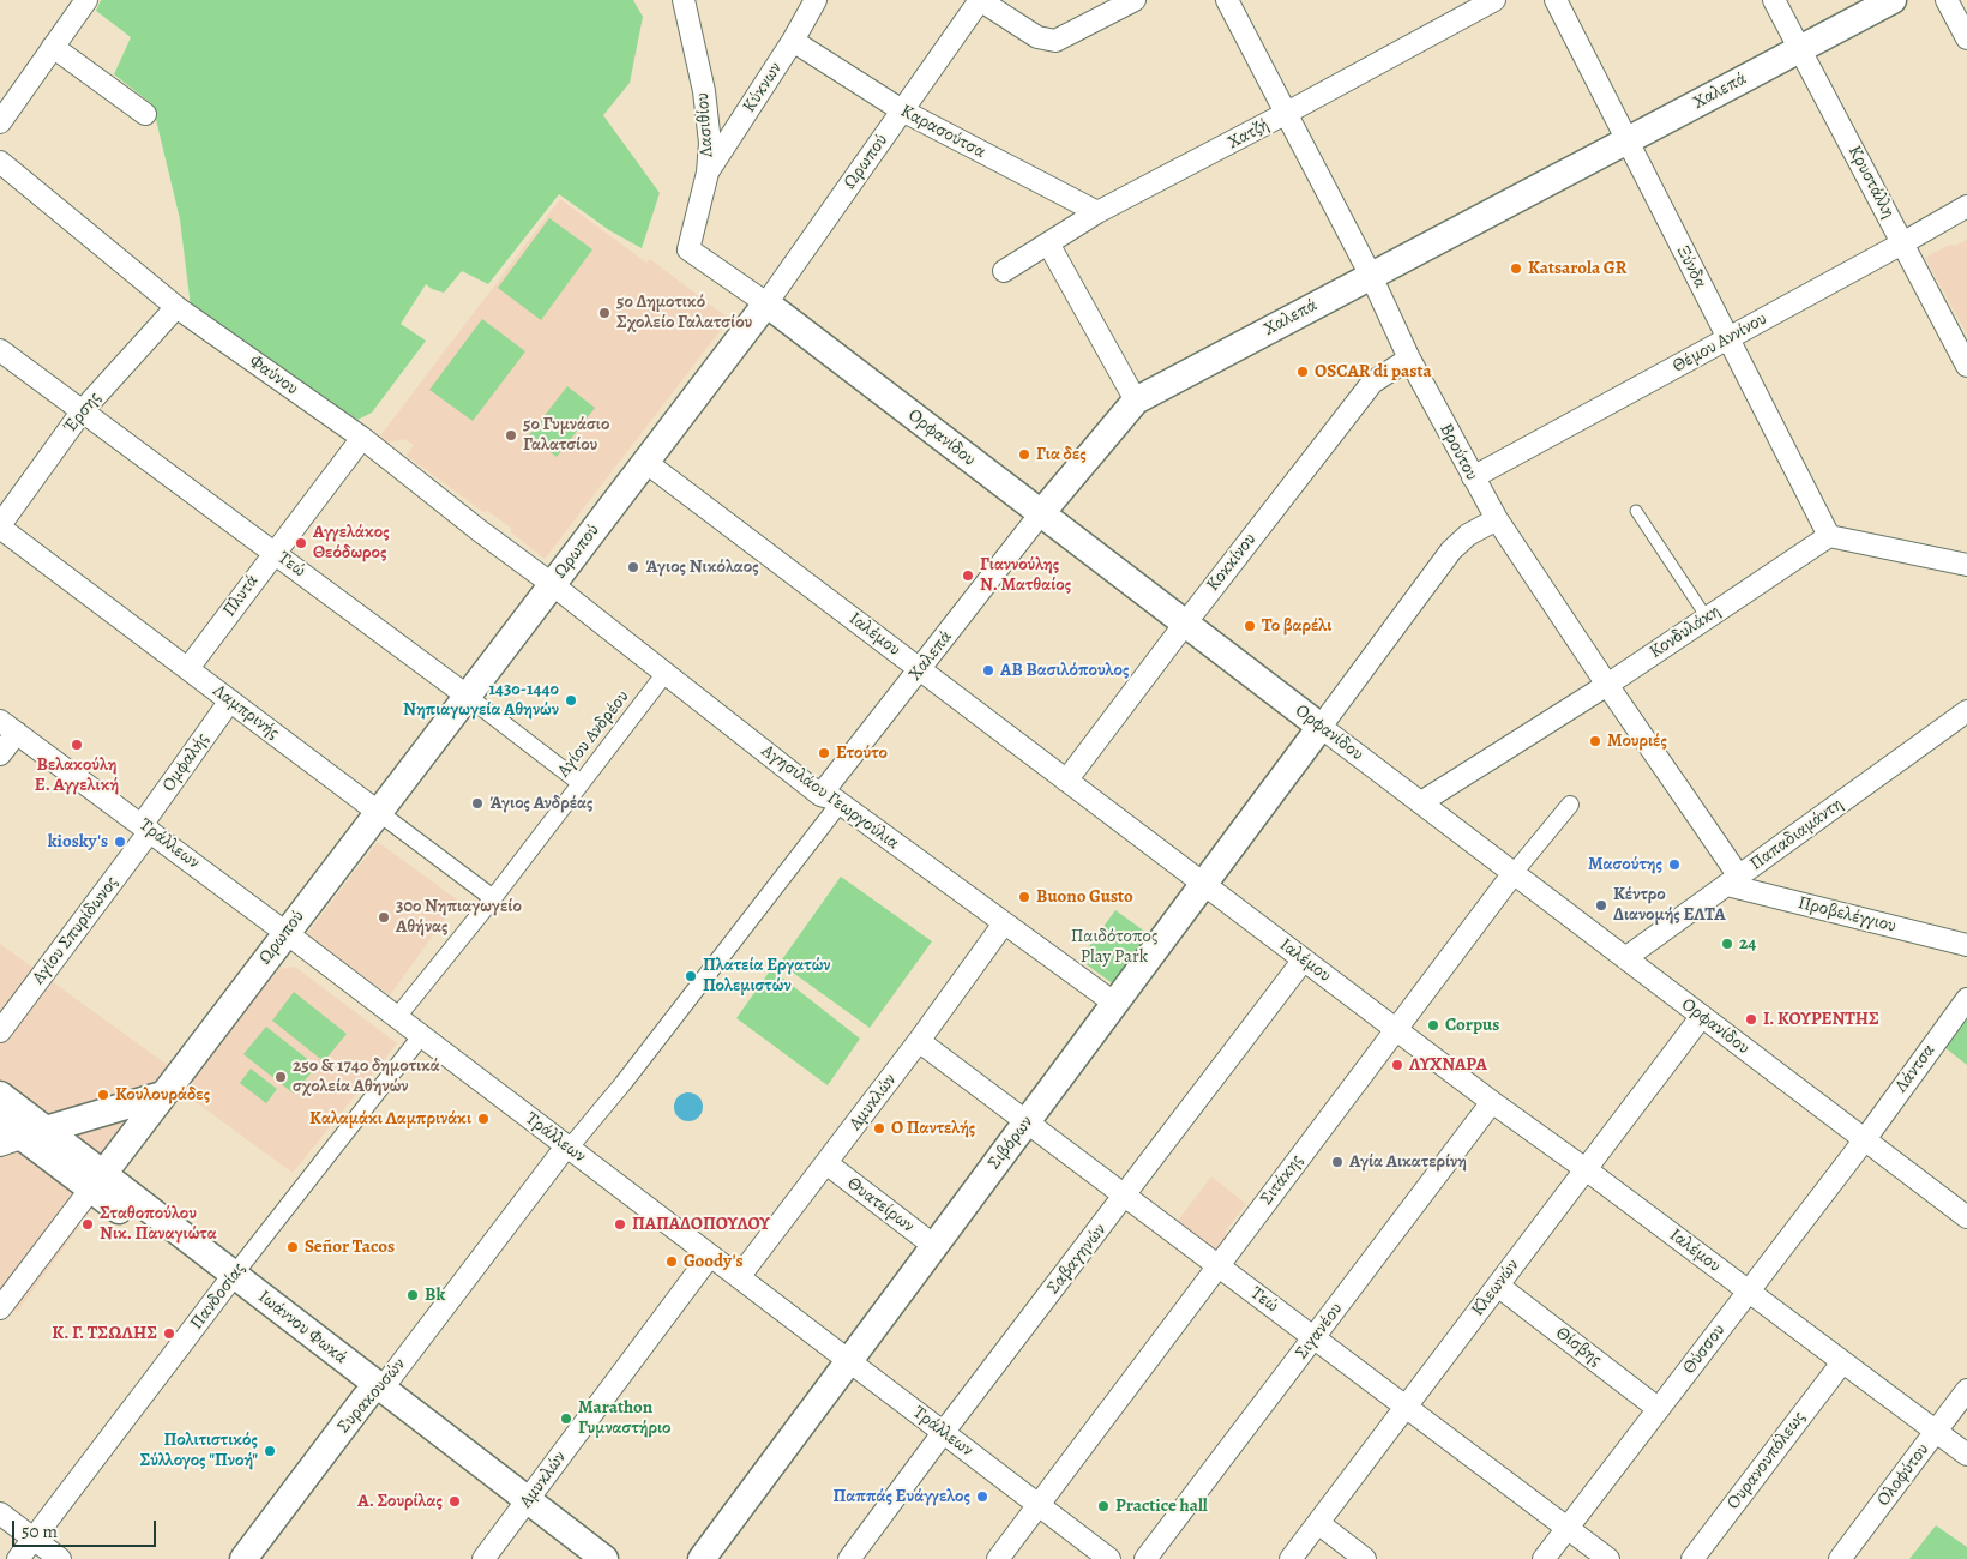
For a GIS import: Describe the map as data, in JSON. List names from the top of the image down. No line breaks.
{"streets":{"street":["Κύκνων","Χαλεπά","Λασιθίου","Καρασούτσα","Χατζή","Ωρωπού","Κρυστάλλη","Ξύνδα","Θέμου Αννίνου","Φαύνου","Έρσης","Ορφανίδου","Βρούτου","Κοκκίνου","Τεώ","Πλυτά","Κονδυλάκη","Ιαλέμου","Λαμπρινής","Αγίου Ανδρέου","Ομφαλής","Αγησιλάου Γεωργούλια","Παπαδιαμάντη","Τράλλεων","Προβελέγγιου","Αγίου Σπυρίδωνος","Λάντσα","Αμυκλών","Σιβόρων","Σιτάκης","Θυατείρων","Σαβαγηνών","Κλεωνών","Πανδοσίας","Ιωάννου Φωκά","Σιγανέου","Θίσβης","Θύσσου","Συρακουσών","Ουρανουπόλεως","Ολοφύτου"]},"crossings":[["Κύκνων","Λασιθίου"],["Κύκνων","Καρασούτσα"],["Χαλεπά","Κρυστάλλη"],["Χαλεπά","Ξύνδα"],["Χαλεπά","Ορφανίδου"],["Χαλεπά","Βρούτου"],["Χαλεπά","Ιαλέμου"],["Χαλεπά","Αγησιλάου Γεωργούλια"],["Λασιθίου","Ορφανίδου"],["Καρασούτσα","Χατζή"],["Καρασούτσα","Ωρωπού"],["Χατζή","Βρούτου"],["Ωρωπού","Φαύνου"],["Ωρωπού","Ορφανίδου"],["Ωρωπού","Τεώ"],["Ωρωπού","Ιαλέμου"],["Ωρωπού","Λαμπρινής"],["Ωρωπού","Αγησιλάου Γεωργούλια"],["Ωρωπού","Τράλλεων"],["Ωρωπού","Ιωάννου Φωκά"],["Κρυστάλλη","Θέμου Αννίνου"],["Ξύνδα","Θέμου Αννίνου"],["Ξύνδα","Κονδυλάκη"],["Θέμου Αννίνου","Βρούτου"],["Φαύνου","Έρσης"],["Φαύνου","Πλυτά"],["Φαύνου","Αγησιλάου Γεωργούλια"],["Έρσης","Τεώ"],["Έρσης","Λαμπρινής"],["Ορφανίδου","Κοκκίνου"],["Ορφανίδου","Κονδυλάκη"],["Ορφανίδου","Παπαδιαμάντη"],["Ορφανίδου","Λάντσα"],["Ορφανίδου","Σιβόρων"],["Ορφανίδου","Σιτάκης"],["Ορφανίδου","Κλεωνών"],["Ορφανίδου","Θύσσου"],["Βρούτου","Κοκκίνου"],["Βρούτου","Κονδυλάκη"],["Βρούτου","Παπαδιαμάντη"],["Βρούτου","Προβελέγγιου"],["Κοκκίνου","Ιαλέμου"],["Τεώ","Πλυτά"],["Τεώ","Αγίου Ανδρέου"],["Τεώ","Αμυκλών"],["Τεώ","Σιβόρων"],["Τεώ","Σιτάκης"],["Τεώ","Σαβαγηνών"],["Τεώ","Κλεωνών"],["Τεώ","Σιγανέου"],["Τεώ","Θύσσου"],["Πλυτά","Λαμπρινής"],["Ιαλέμου","Σιβόρων"],["Ιαλέμου","Σιτάκης"],["Ιαλέμου","Σαβαγηνών"],["Ιαλέμου","Κλεωνών"],["Ιαλέμου","Σιγανέου"],["Ιαλέμου","Θύσσου"],["Ιαλέμου","Ουρανουπόλεως"],["Ιαλέμου","Ολοφύτου"],["Λαμπρινής","Αγίου Ανδρέου"],["Λαμπρινής","Ομφαλής"],["Αγίου Ανδρέου","Αγησιλάου Γεωργούλια"],["Αγίου Ανδρέου","Τράλλεων"],["Ομφαλής","Τράλλεων"],["Ομφαλής","Αγίου Σπυρίδωνος"],["Αγησιλάου Γεωργούλια","Αμυκλών"],["Αγησιλάου Γεωργούλια","Σιβόρων"],["Παπαδιαμάντη","Προβελέγγιου"],["Τράλλεων","Αγίου Σπυρίδωνος"],["Τράλλεων","Αμυκλών"],["Τράλλεων","Σιβόρων"],["Τράλλεων","Σιτάκης"],["Τράλλεων","Σαβαγηνών"],["Τράλλεων","Πανδοσίας"],["Τράλλεων","Συρακουσών"],["Λάντσα","Θύσσου"],["Αμυκλών","Θυατείρων"],["Αμυκλών","Ιωάννου Φωκά"],["Σιβόρων","Θυατείρων"],["Κλεωνών","Θίσβης"],["Πανδοσίας","Ιωάννου Φωκά"],["Ιωάννου Φωκά","Συρακουσών"],["Θίσβης","Θύσσου"]],"parks":["Παιδότοπος Play Park"],"places":["Katsarola GR","5ο Δημοτικό Σχολείο Γαλατσίου","OSCAR di pasta","5ο Γυμνάσιο Γαλατσίου","Για δες","Αγγελάκος Θεόδωρος","Άγιος Νικόλαος","Γιαννούλης Ν. Ματθαίος","Το βαρέλι","ΑΒ Βασιλόπουλος","143ο-144ο Νηπιαγωγεία Αθηνών","Μουριές","Βελακούλη Ε. Αγγελική","Ετούτο","Άγιος Ανδρέας","kiosky's","Μασούτης","Buono Gusto","Κέντρο Διανομής ΕΛΤΑ","30ο Νηπιαγωγείο Αθήνας","24","Πλατεία Εργατών Πολεμιστών","Ι. ΚΟΥΡΕΝΤΗΣ","Corpus","ΛΥΧΝΑΡΑ","25ο & 174ο δημοτικά σχολεία Αθηνών","Κουλουράδες","Καλαμάκι Λαμπρινάκι","Ο Παντελής","Αγία Αικατερίνη","Σταθοπούλου Νικ. Παναγιώτα","ΠΑΠΑΔΟΠΟΥΛΟΥ","Señor Tacos","Goody's","Bk","Κ. Γ. ΤΣΩΛΗΣ","Marathon Γυμναστήριο","Πολιτιστικός Σύλλογος \"Πνοή\"","Παππάς Ευάγγελος","Α. Σουρίλας","Practice hall"],"scale_bar":"50 m"}
